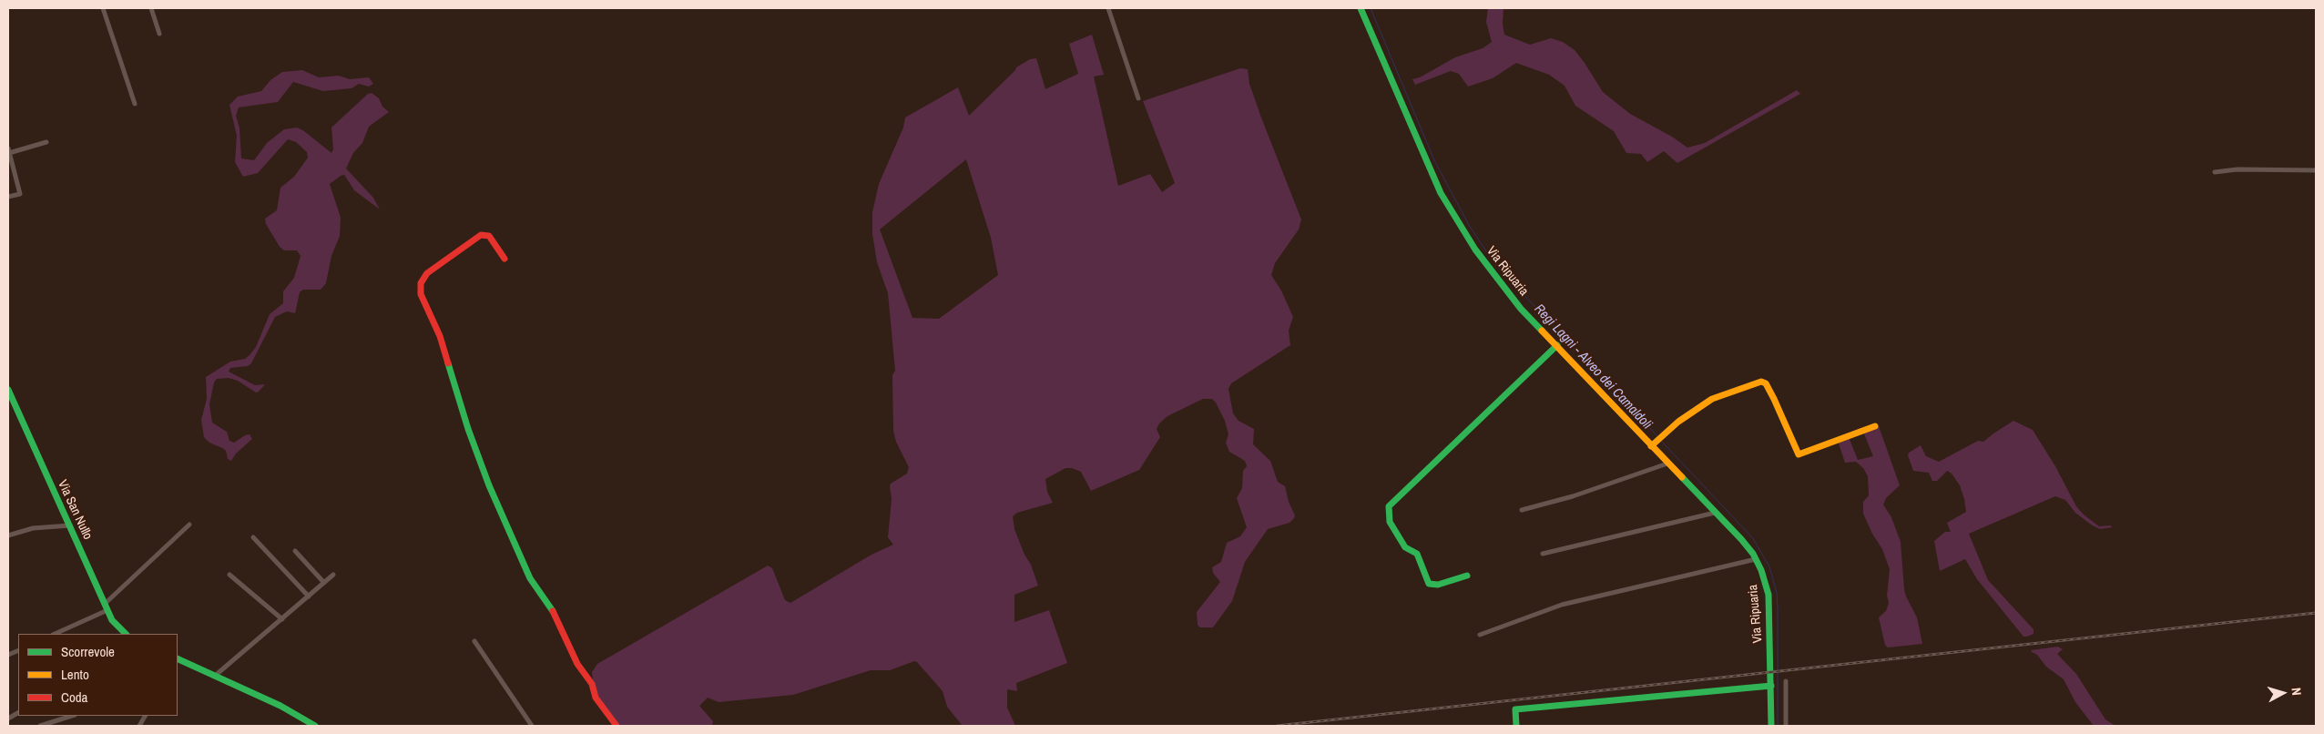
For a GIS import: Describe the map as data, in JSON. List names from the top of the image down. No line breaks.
{"streets":{"street":["Via Ripuaria","Via San Nullo"]},"water":["Regi Lagni - Alveo dei Camaldoli"],"legend":["Scorrevole","Lento","Coda"],"north":"right"}
